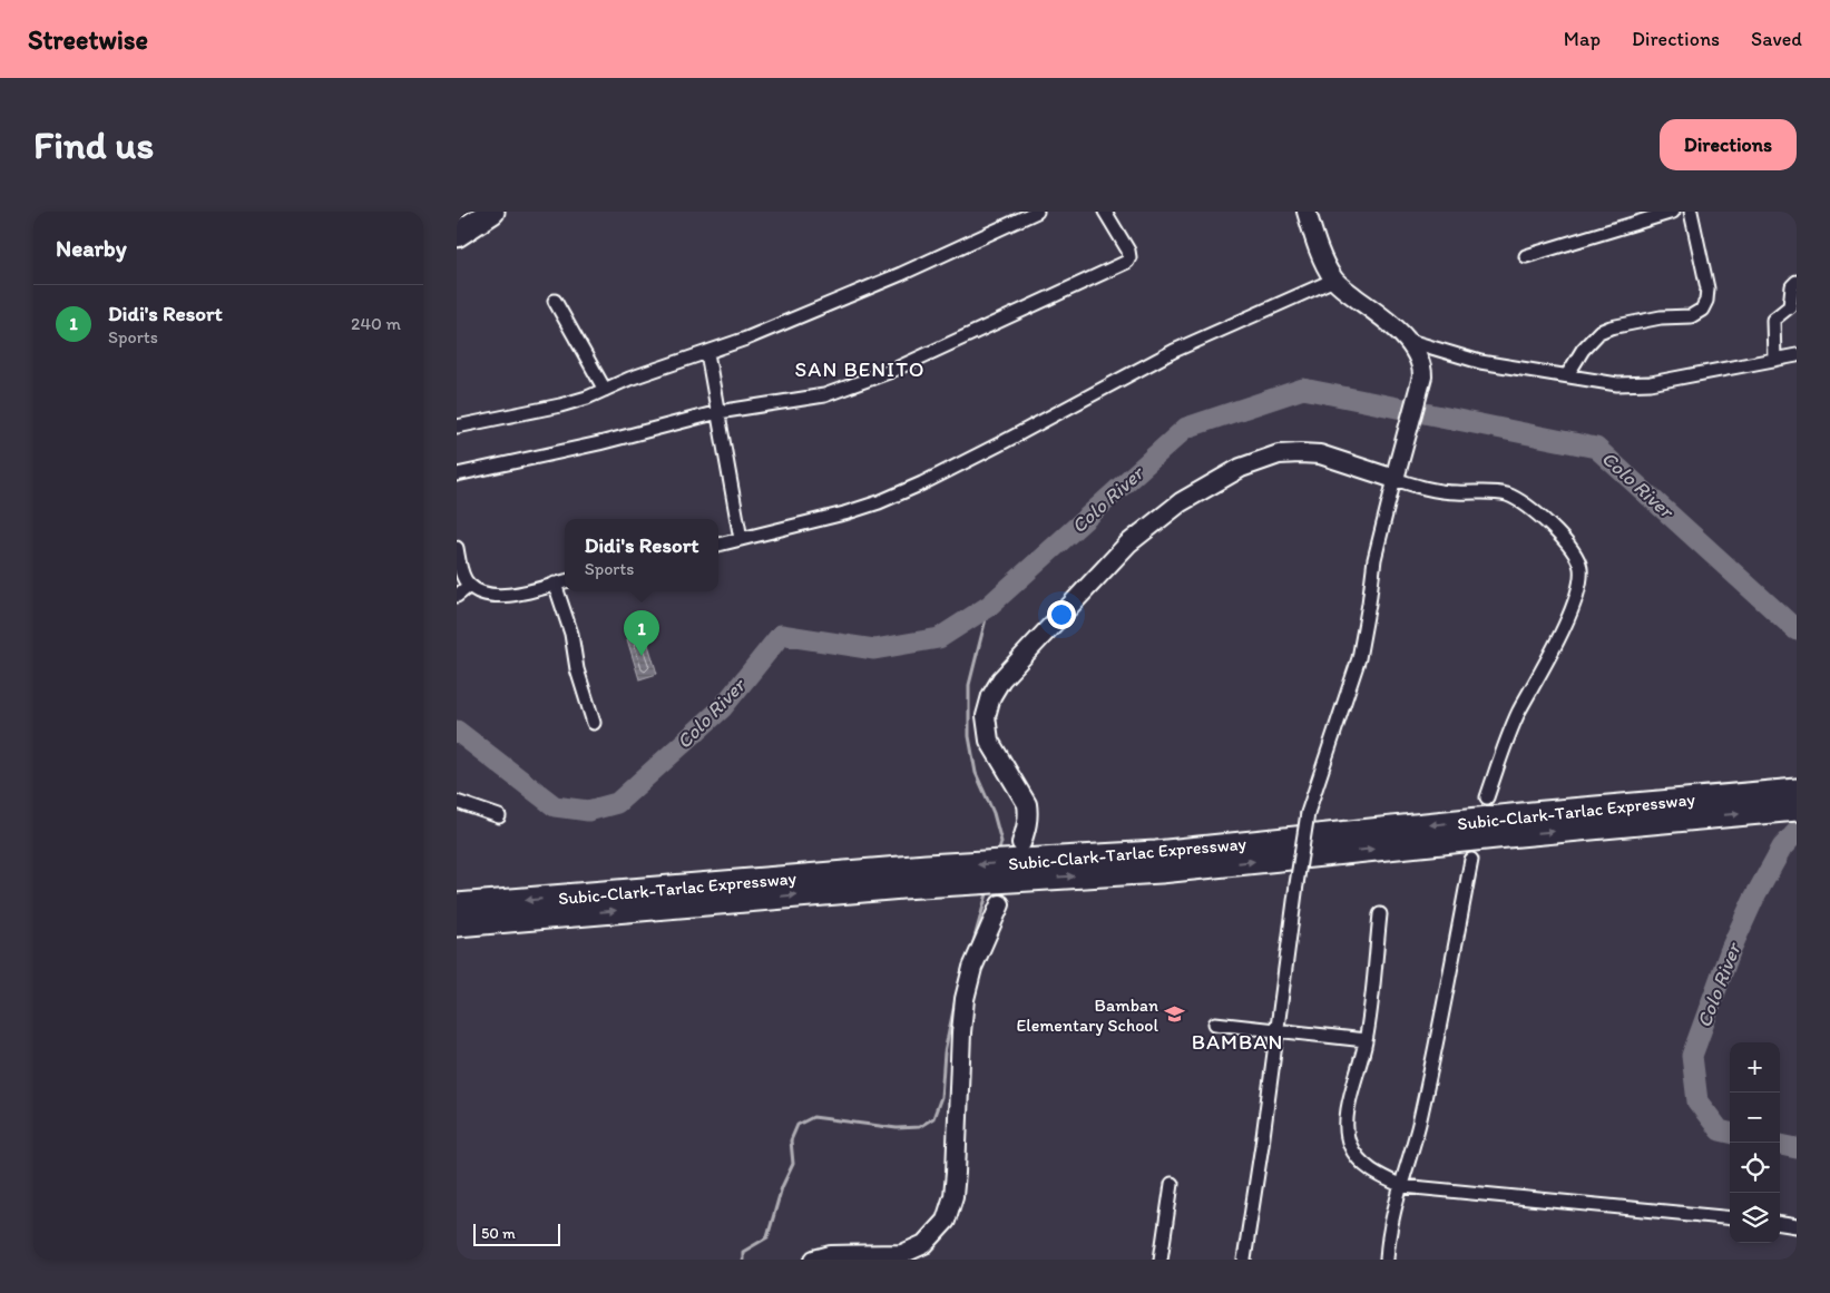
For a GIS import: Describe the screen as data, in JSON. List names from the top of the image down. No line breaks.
{"streets":{"highway":["Subic-Clark-Tarlac Expressway"]},"districts":["SAN BENITO","BAMBAN"],"water":["Colo River"],"places":{"school or university":["Bamban Elementary School"]},"scale_bar":"50 m","page":{"header":"Streetwise","nav":["Map","Directions","Saved"],"buttons":"Directions","title":"Find us","heading":"Nearby","list":[{"mark":"1","name":"Didi's Resort","note":"Sports","value":"240 m"}],"popup":["Didi's Resort","Sports"],"pins":"1","map_buttons":["+","−"],"scale":"50 m"}}
